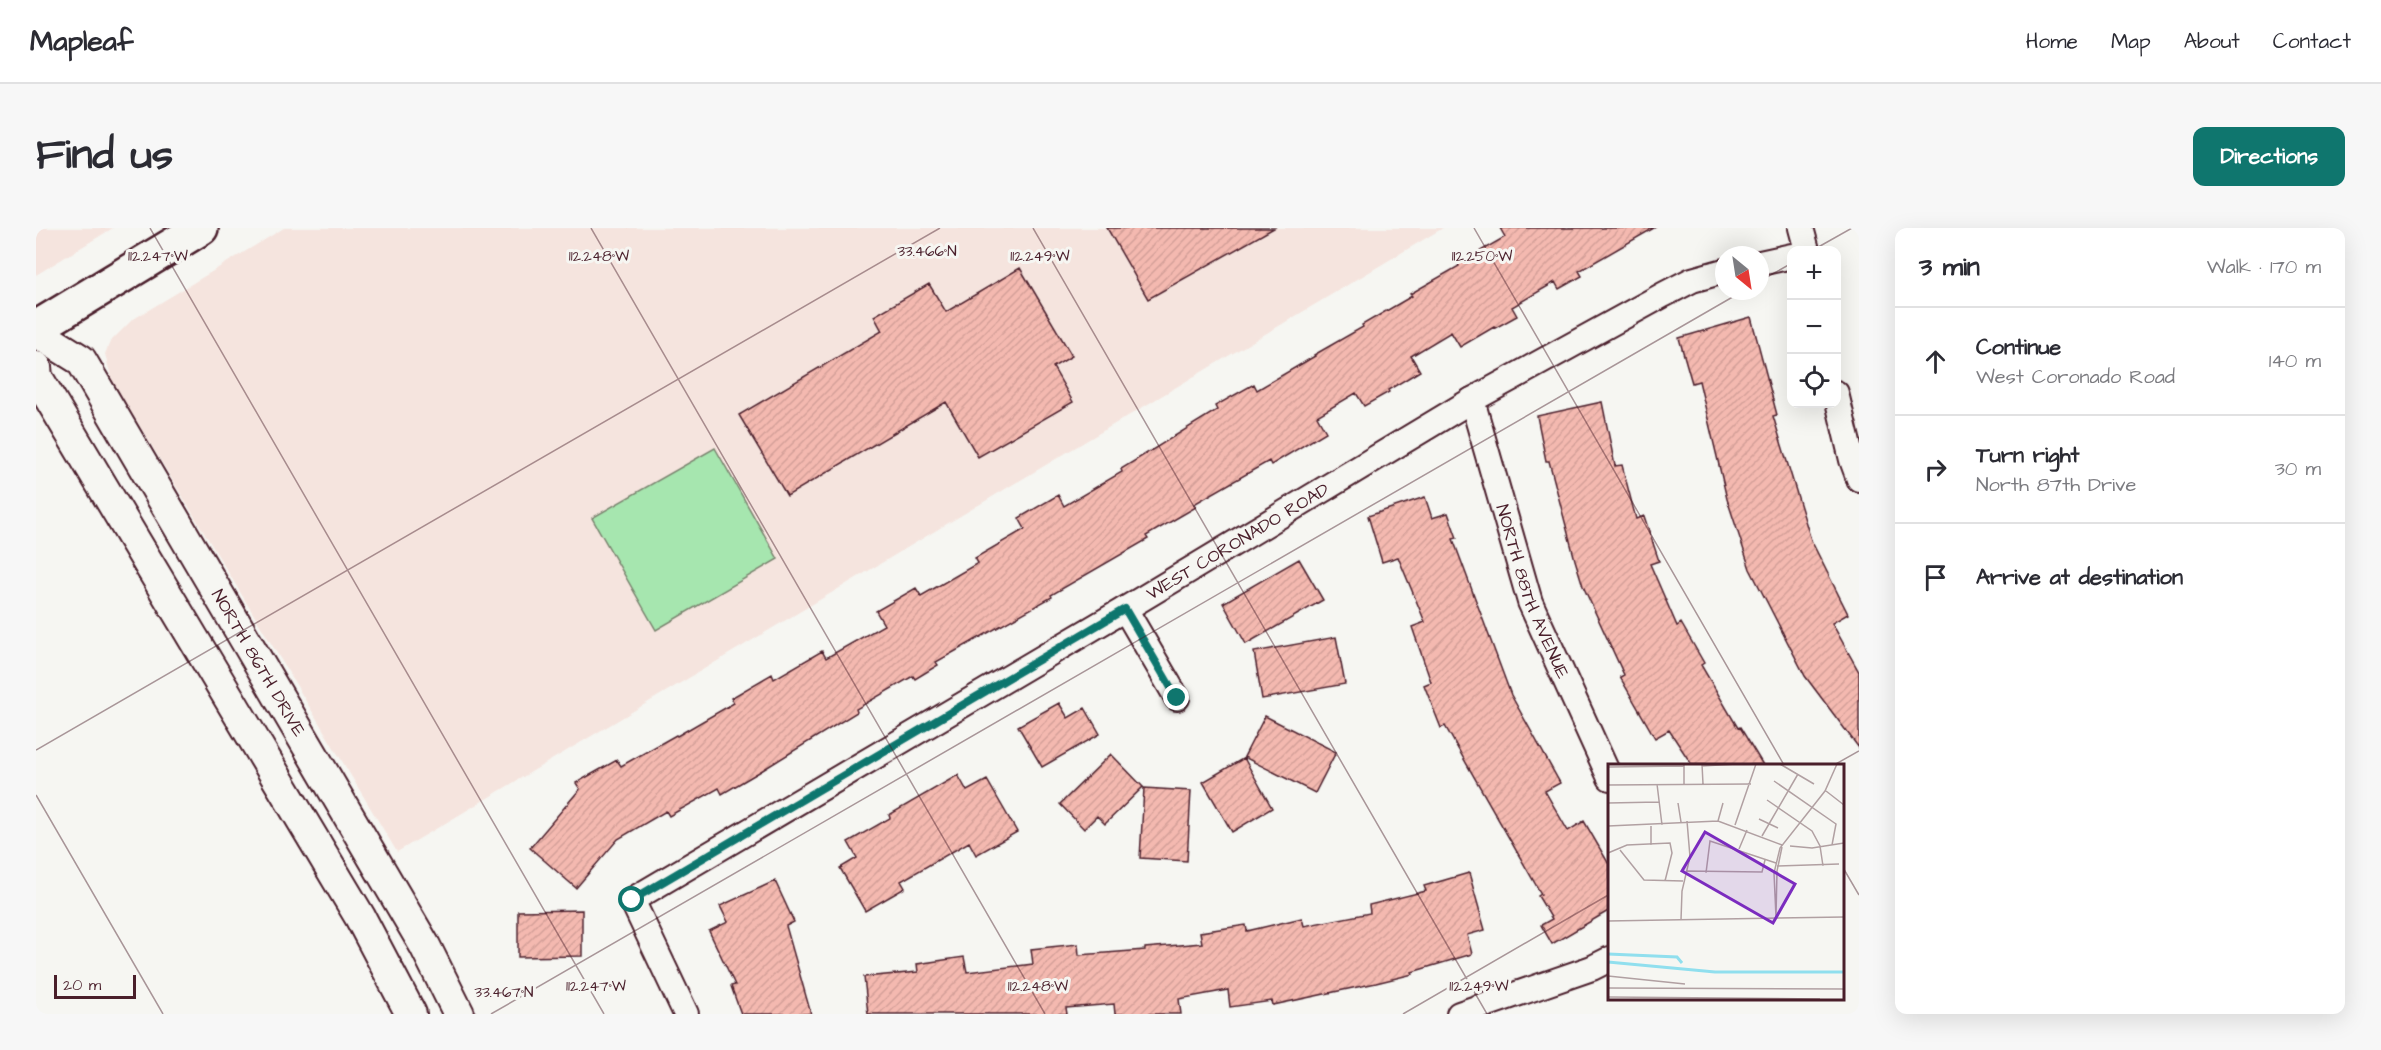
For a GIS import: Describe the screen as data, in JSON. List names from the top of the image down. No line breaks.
{"streets":{"street":["WEST CORONADO ROAD","NORTH 88TH AVENUE","NORTH 86TH DRIVE"]},"crossings":[["WEST CORONADO ROAD","NORTH 88TH AVENUE"]],"scale_bar":"20 m","north":"bottom right","page":{"header":"Mapleaf","nav":["Home","Map","About","Contact"],"title":"Find us","buttons":"Directions","heading":["3 min","Walk · 170 m"],"map_buttons":["+","−"],"list":[["Continue","West Coronado Road","140 m"],["Turn right","North 87th Drive","30 m"],"Arrive at destination"],"scale":"20 m"},"coordinates":["33.466°N","112.247°W","112.249°W","112.248°W","112.250°W","33.467°N"]}
